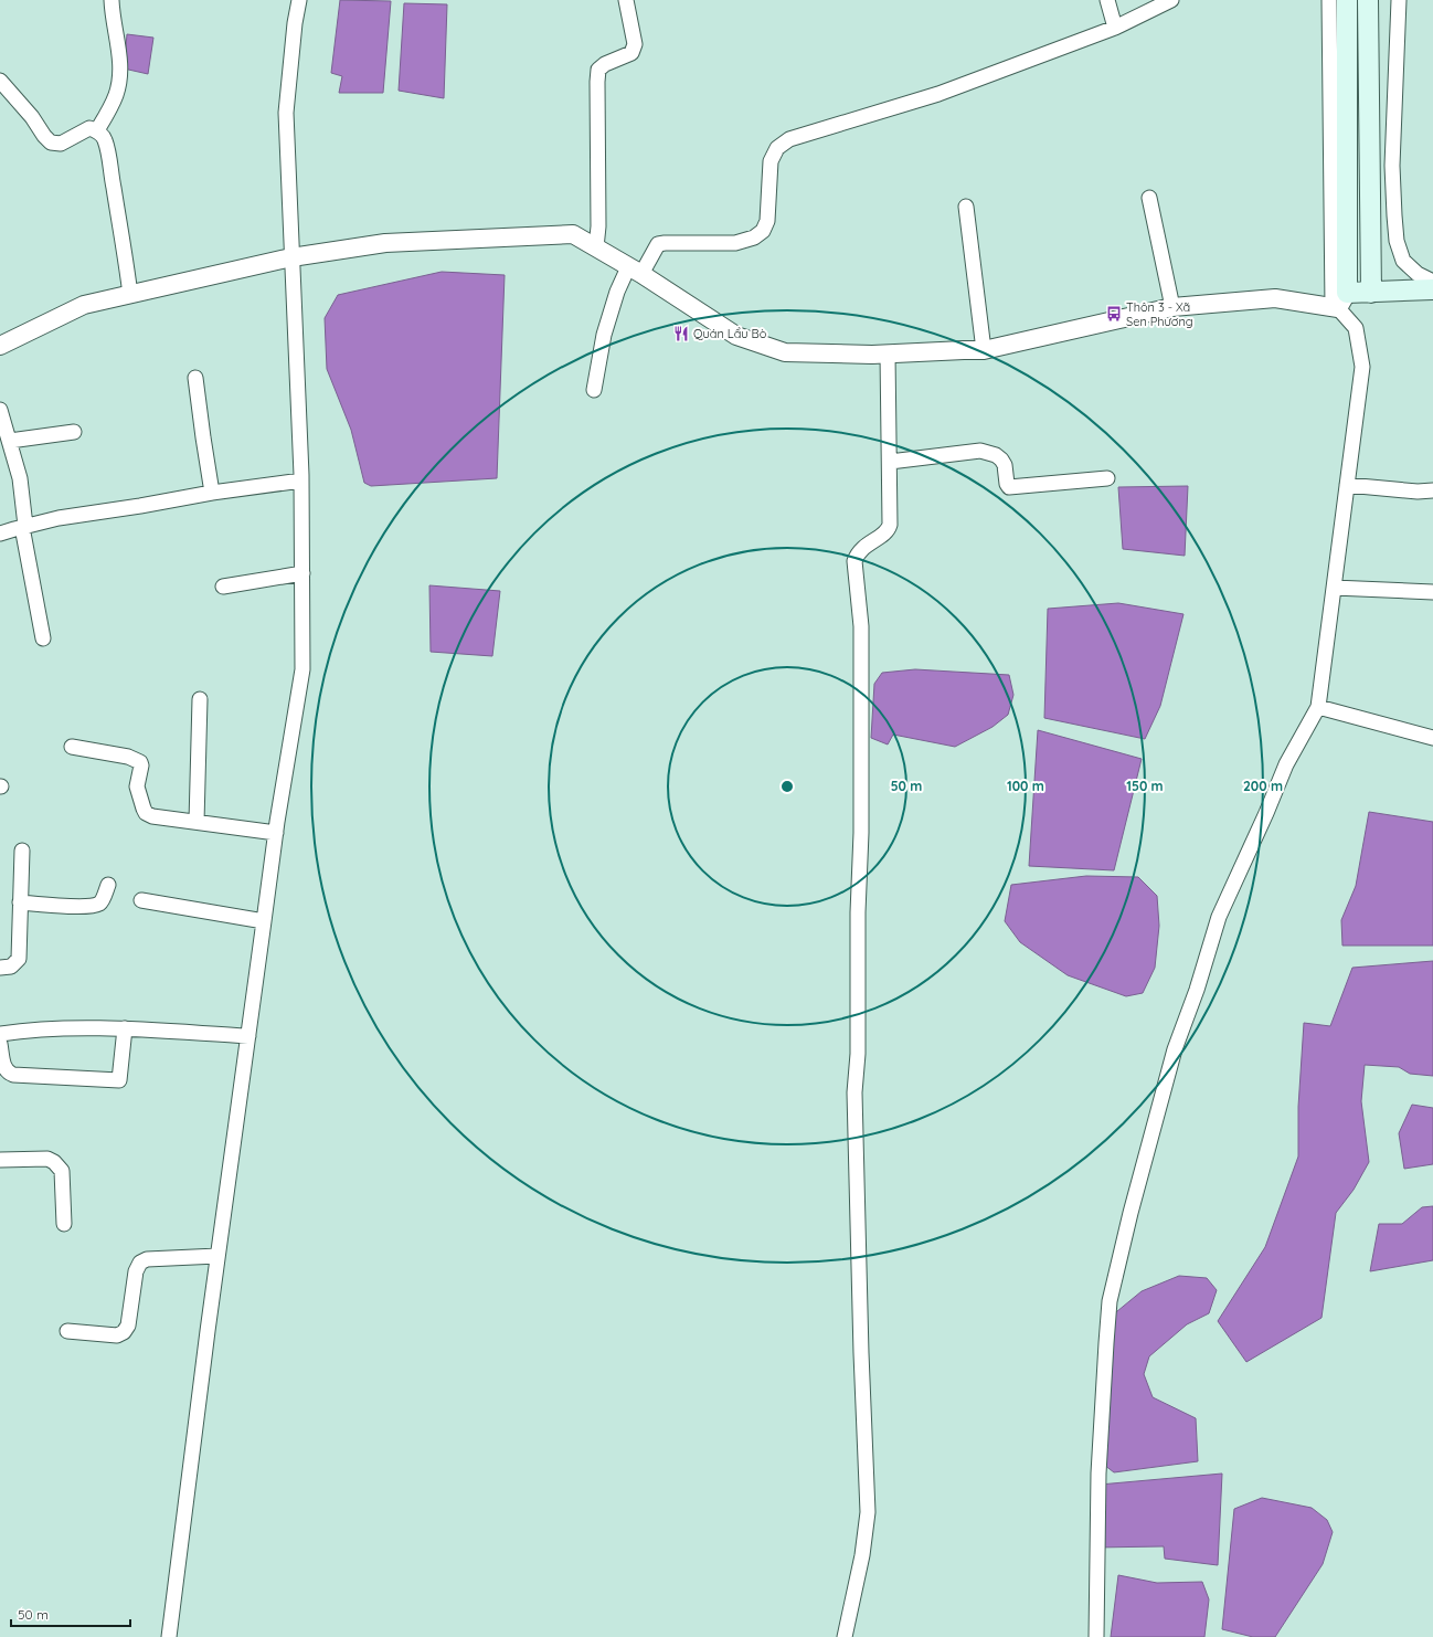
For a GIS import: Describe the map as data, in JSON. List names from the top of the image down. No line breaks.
{"places":{"bus stop":["Thôn 3 - Xã Sen Phương"],"restaurant":["Quán Lẩu Bò"]},"scale_bar":"50 m","rings":["50 m","100 m","150 m","200 m"]}
